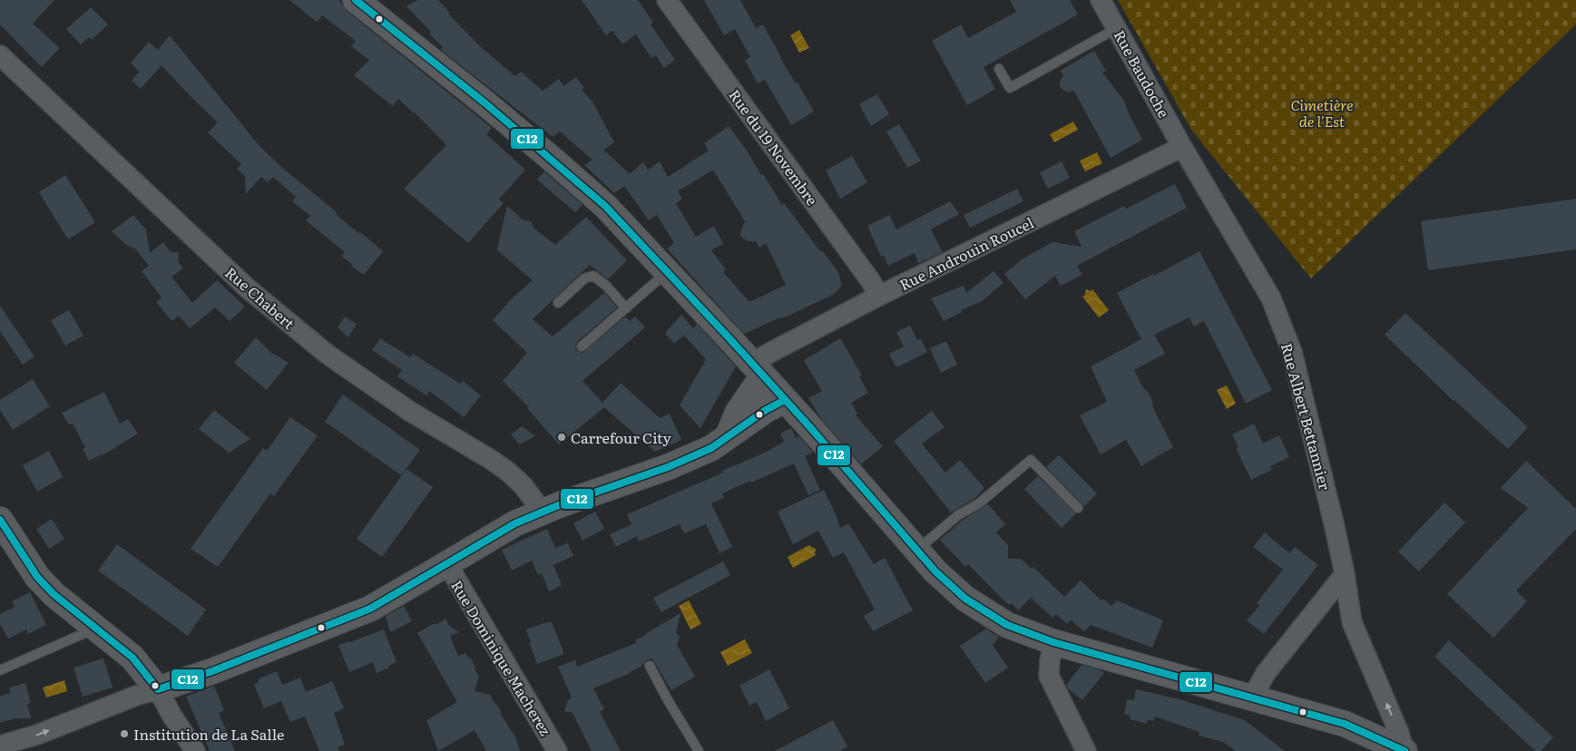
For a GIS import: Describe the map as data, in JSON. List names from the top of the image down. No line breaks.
{"streets":{"street":["Rue Baudoche","Rue du 19 Novembre","Rue Androuin Roucel","Rue Chabert","Rue Albert Bettannier","Rue Dominique Macherez"]},"crossings":[["Rue Baudoche","Rue Androuin Roucel"],["Rue Baudoche","Rue Albert Bettannier"],["Rue du 19 Novembre","Rue Androuin Roucel"],["Rue Androuin Roucel","Rue Albert Bettannier"]],"parks":["Cimetière de l'Est"],"places":["Carrefour City","Institution de La Salle"],"lines":["transit line C12"]}
